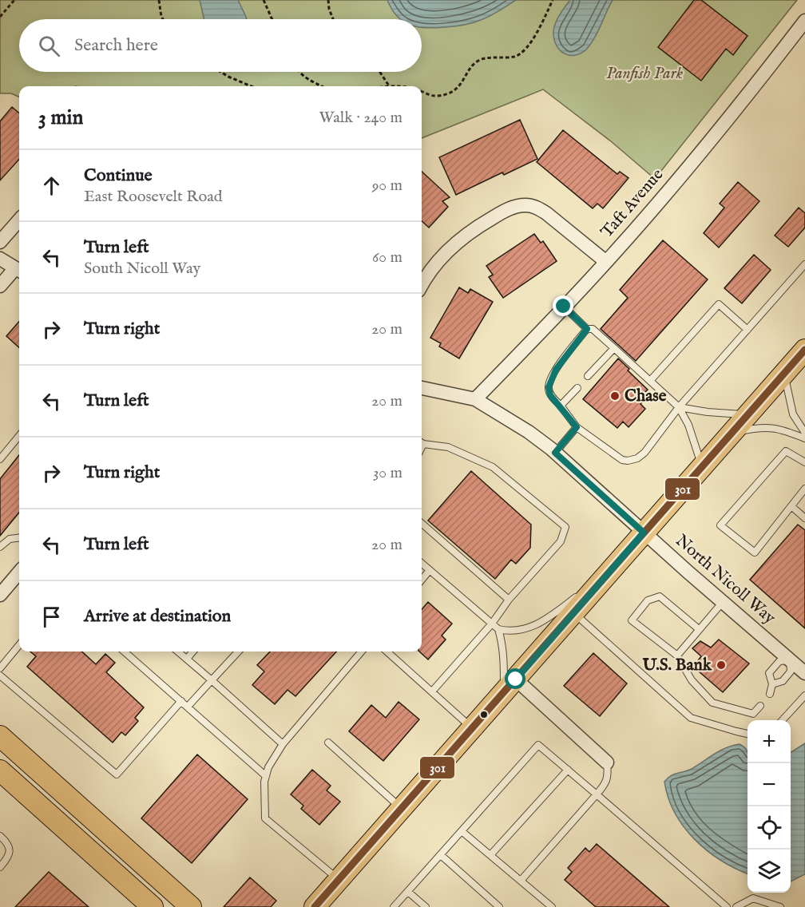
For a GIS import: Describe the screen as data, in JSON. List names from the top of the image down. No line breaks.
{"streets":{"street":["Taft Avenue","North Nicoll Way"]},"crossings":[["Taft Avenue","North Nicoll Way"]],"parks":["Panfish Park"],"places":["Chase","U.S. Bank"],"lines":["transit line 301"],"page":{"search":"Search here","heading":["3 min","Walk · 240 m"],"list":[["Continue","East Roosevelt Road","90 m"],["Turn left","South Nicoll Way","60 m"],["Turn right","20 m"],["Turn left","20 m"],["Turn right","30 m"],["Turn left","20 m"],"Arrive at destination"],"map_buttons":["+","−"]}}
